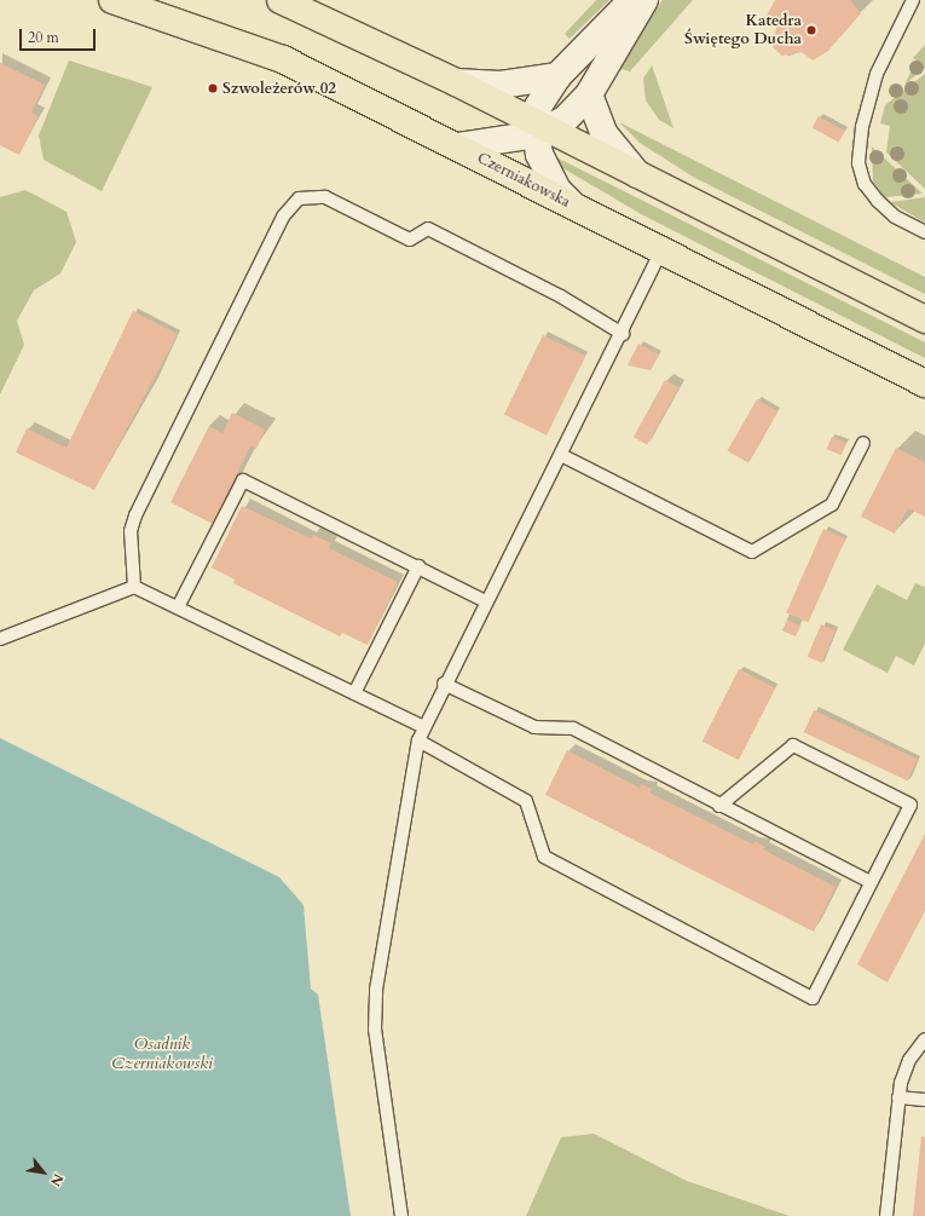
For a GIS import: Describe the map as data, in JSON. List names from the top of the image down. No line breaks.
{"streets":{"main road":["Czerniakowska"]},"water":["Osadnik Czerniakowski"],"places":["Katedra Świętego Ducha","Szwoleżerów 02"],"scale_bar":"20 m","north":"bottom right"}
